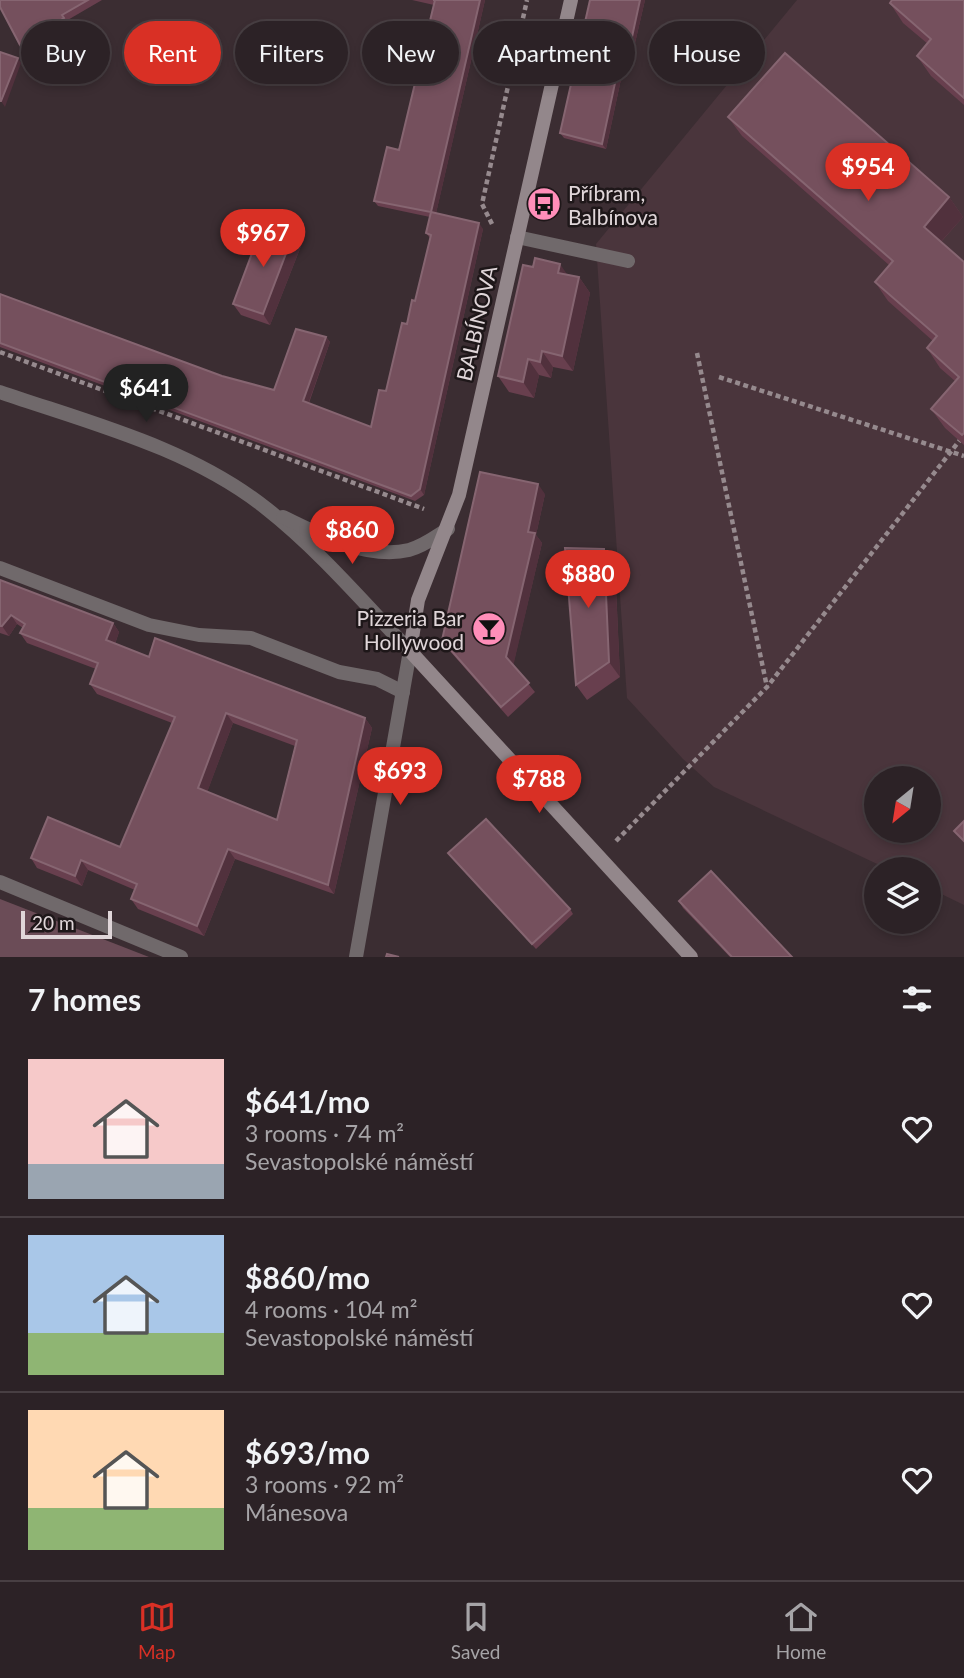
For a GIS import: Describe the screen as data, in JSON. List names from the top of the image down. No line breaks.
{"streets":{"main road":["BALBÍNOVA"]},"places":{"bus stop":["Příbram, Balbínova"],"bar":["Pizzeria Bar Hollywood"]},"scale_bar":"20 m","north":"bottom left","page":{"chip":["Buy","Rent","Filters","New","Apartment","House"],"price":["$954","$967","$641","$860","$880","$693","$788"],"scale":"20 m","heading":"7 homes","list":[{"name":"$641/mo","note":"3 rooms · 74 m² · Sevastopolské náměstí"},{"name":"$860/mo","note":"4 rooms · 104 m² · Sevastopolské náměstí"},{"name":"$693/mo","note":"3 rooms · 92 m² · Mánesova"}],"tabs":["Map","Saved","Home"]}}
